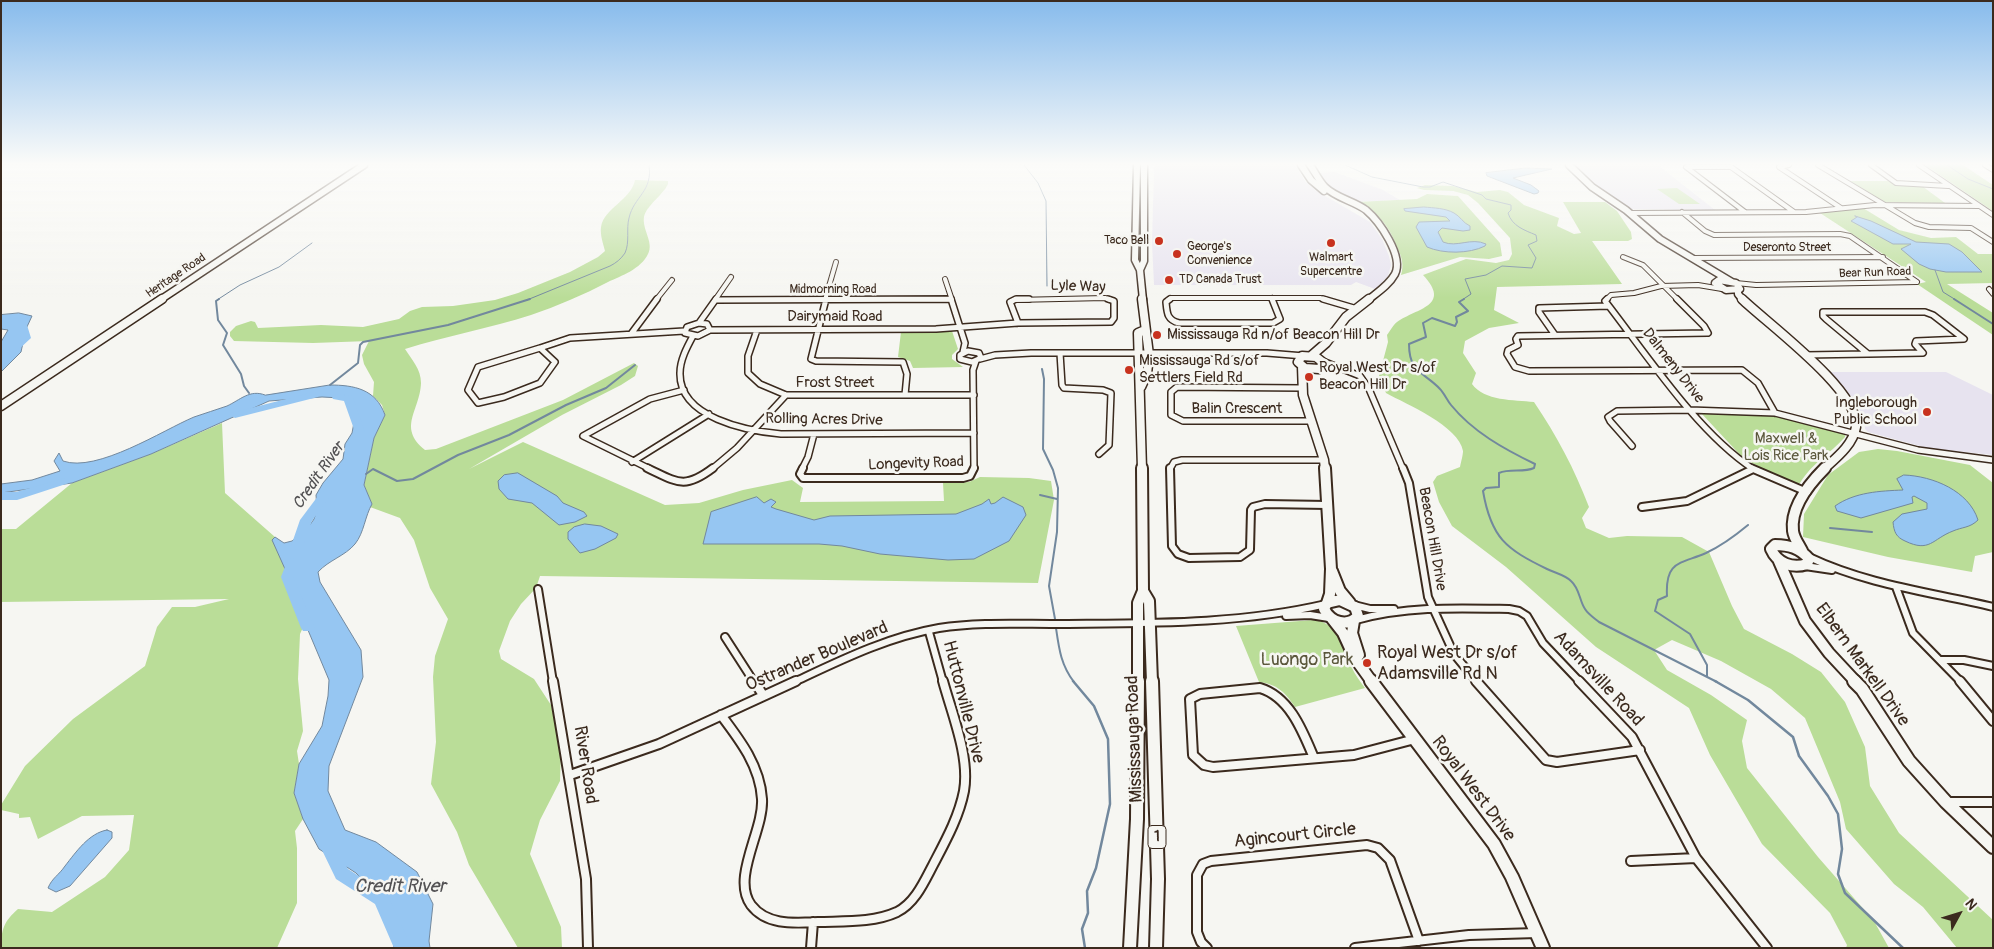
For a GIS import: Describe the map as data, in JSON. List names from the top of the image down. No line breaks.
{"streets":{"street":["Deseronto Street","Bear Run Road","Heritage Road","Lyle Way","Midmorning Road","Dairymaid Road","Dalmeny Drive","Frost Street","Balin Crescent","Rolling Acres Drive","Longevity Road","Beacon Hill Drive","Ostrander Boulevard","Elbern Markell Drive","Adamsville Road","Huttonville Drive","Mississauga Road","River Road","Royal West Drive","Agincourt Circle","1"]},"crossings":[["Deseronto Street","Bear Run Road"],["Lyle Way","Dairymaid Road"],["Dairymaid Road","Frost Street"],["Frost Street","Longevity Road"],["Rolling Acres Drive","Longevity Road"],["Beacon Hill Drive","Adamsville Road"],["Ostrander Boulevard","Huttonville Drive"],["Ostrander Boulevard","Mississauga Road"],["Ostrander Boulevard","River Road"],["Adamsville Road","Royal West Drive"]],"water":["Credit River"],"parks":["Maxwell & Lois Rice Park","Luongo Park"],"places":["Taco Bell","Walmart Supercentre","George's Convenience","TD Canada Trust","Mississauga Rd n/of Beacon Hill Dr","Mississauga Rd s/of Settlers Field Rd","Royal West Dr s/of Beacon Hill Dr","Ingleborough Public School","Royal West Dr s/of Adamsville Rd N"],"north":"top right"}
